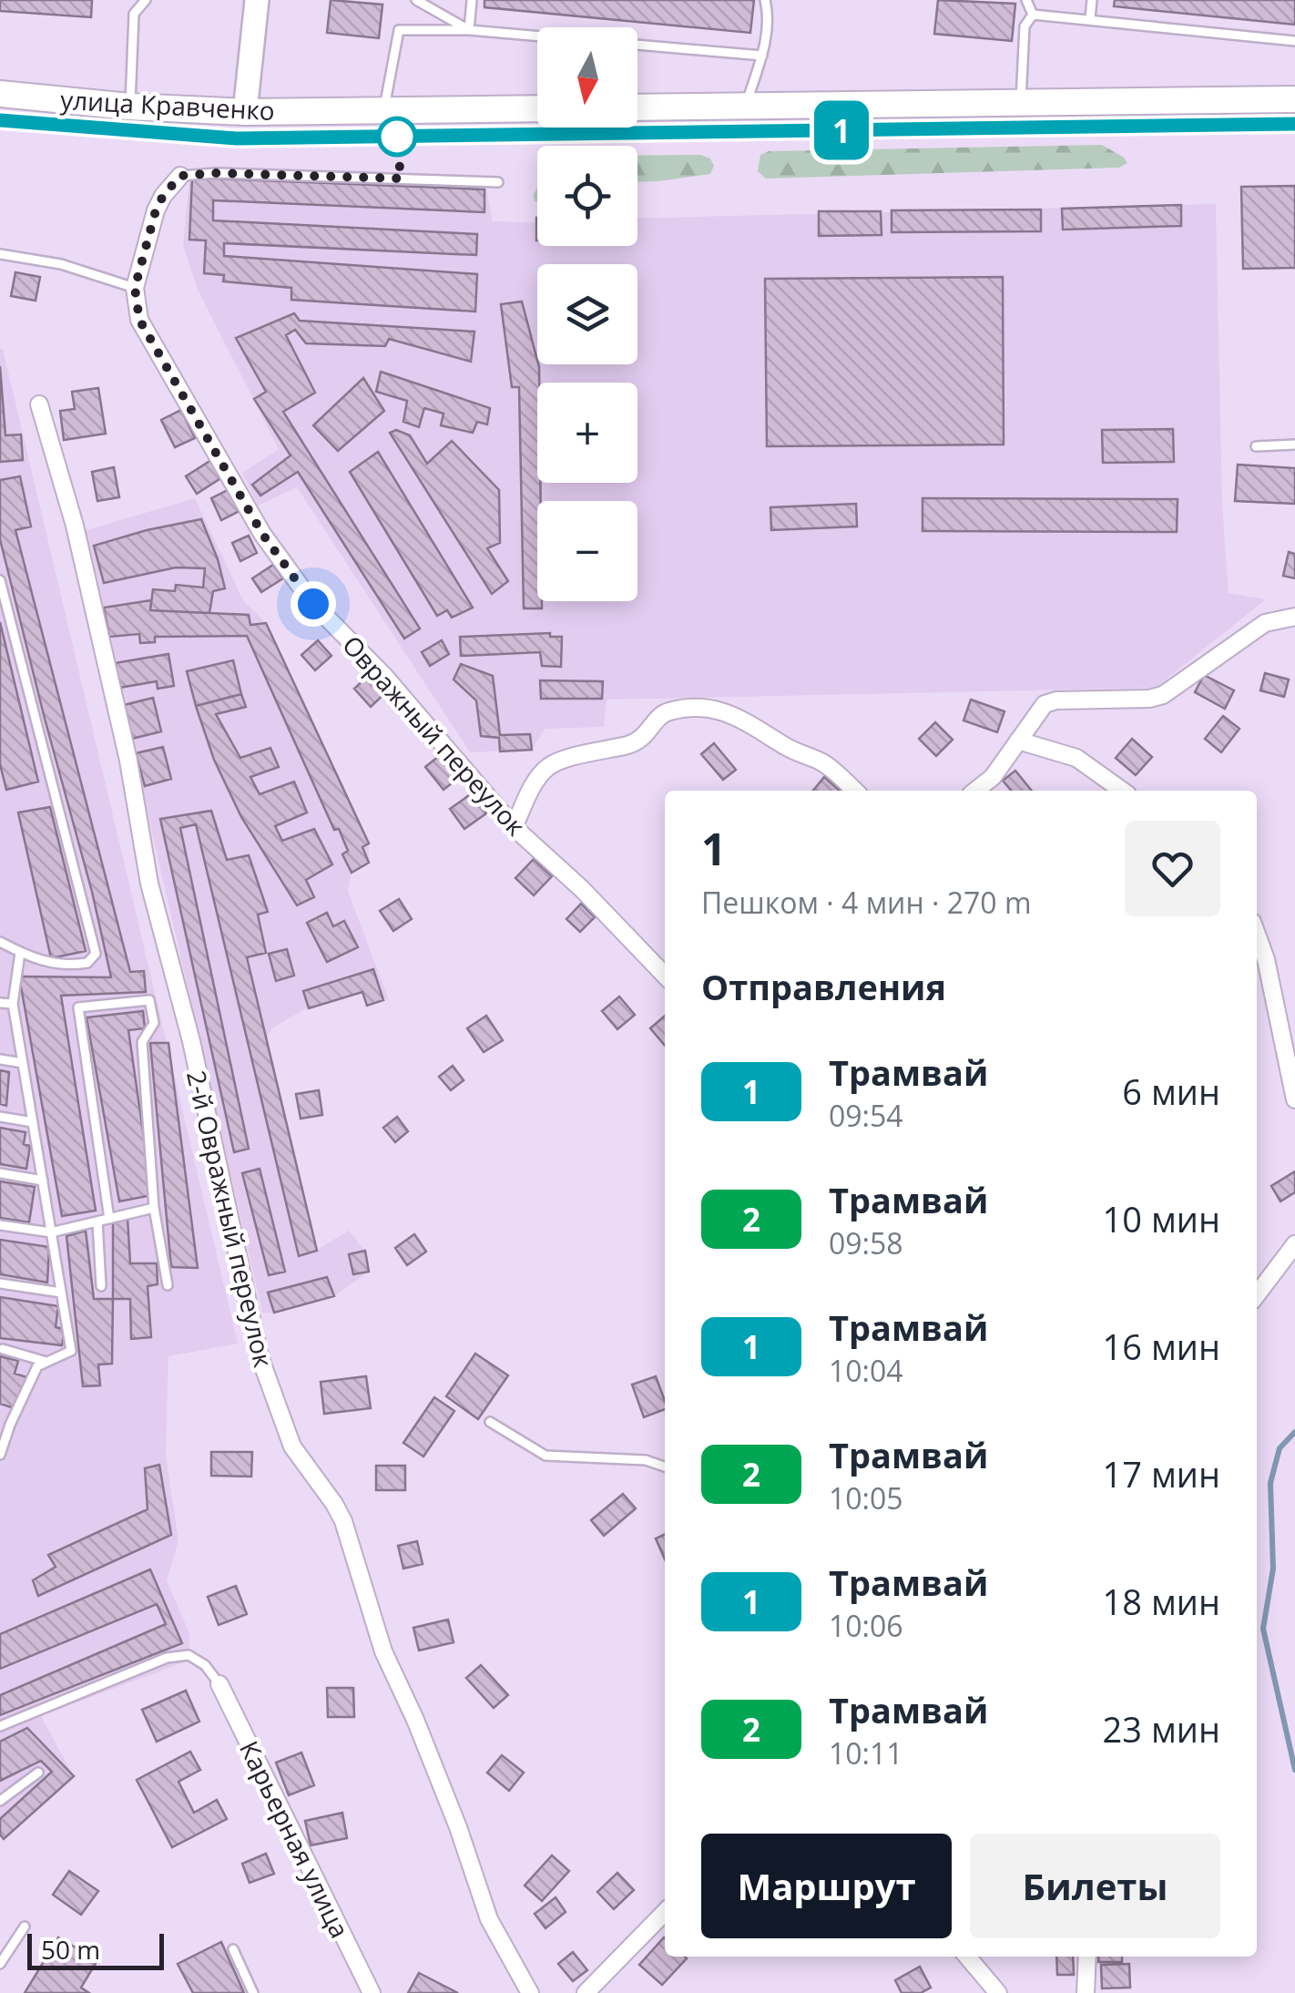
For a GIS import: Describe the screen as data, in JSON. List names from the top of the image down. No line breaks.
{"streets":{"main road":["улица Кравченко"],"street":["Овражный переулок","2-й Овражный переулок","Карьерная улица"]},"lines":["tram line 1"],"scale_bar":"50 m","north":"bottom","page":{"on_map":"1","map_buttons":["+","−"],"heading":[["1","Пешком · 4 мин · 270 m"],"Отправления"],"list":[{"mark":"1","name":"Трамвай","note":"09:54","value":"6 мин"},{"mark":"2","name":"Трамвай","note":"09:58","value":"10 мин"},{"mark":"1","name":"Трамвай","note":"10:04","value":"16 мин"},{"mark":"2","name":"Трамвай","note":"10:05","value":"17 мин"},{"mark":"1","name":"Трамвай","note":"10:06","value":"18 мин"},{"mark":"2","name":"Трамвай","note":"10:11","value":"23 мин"}],"buttons":["Маршрут","Билеты"],"scale":"50 m"}}
